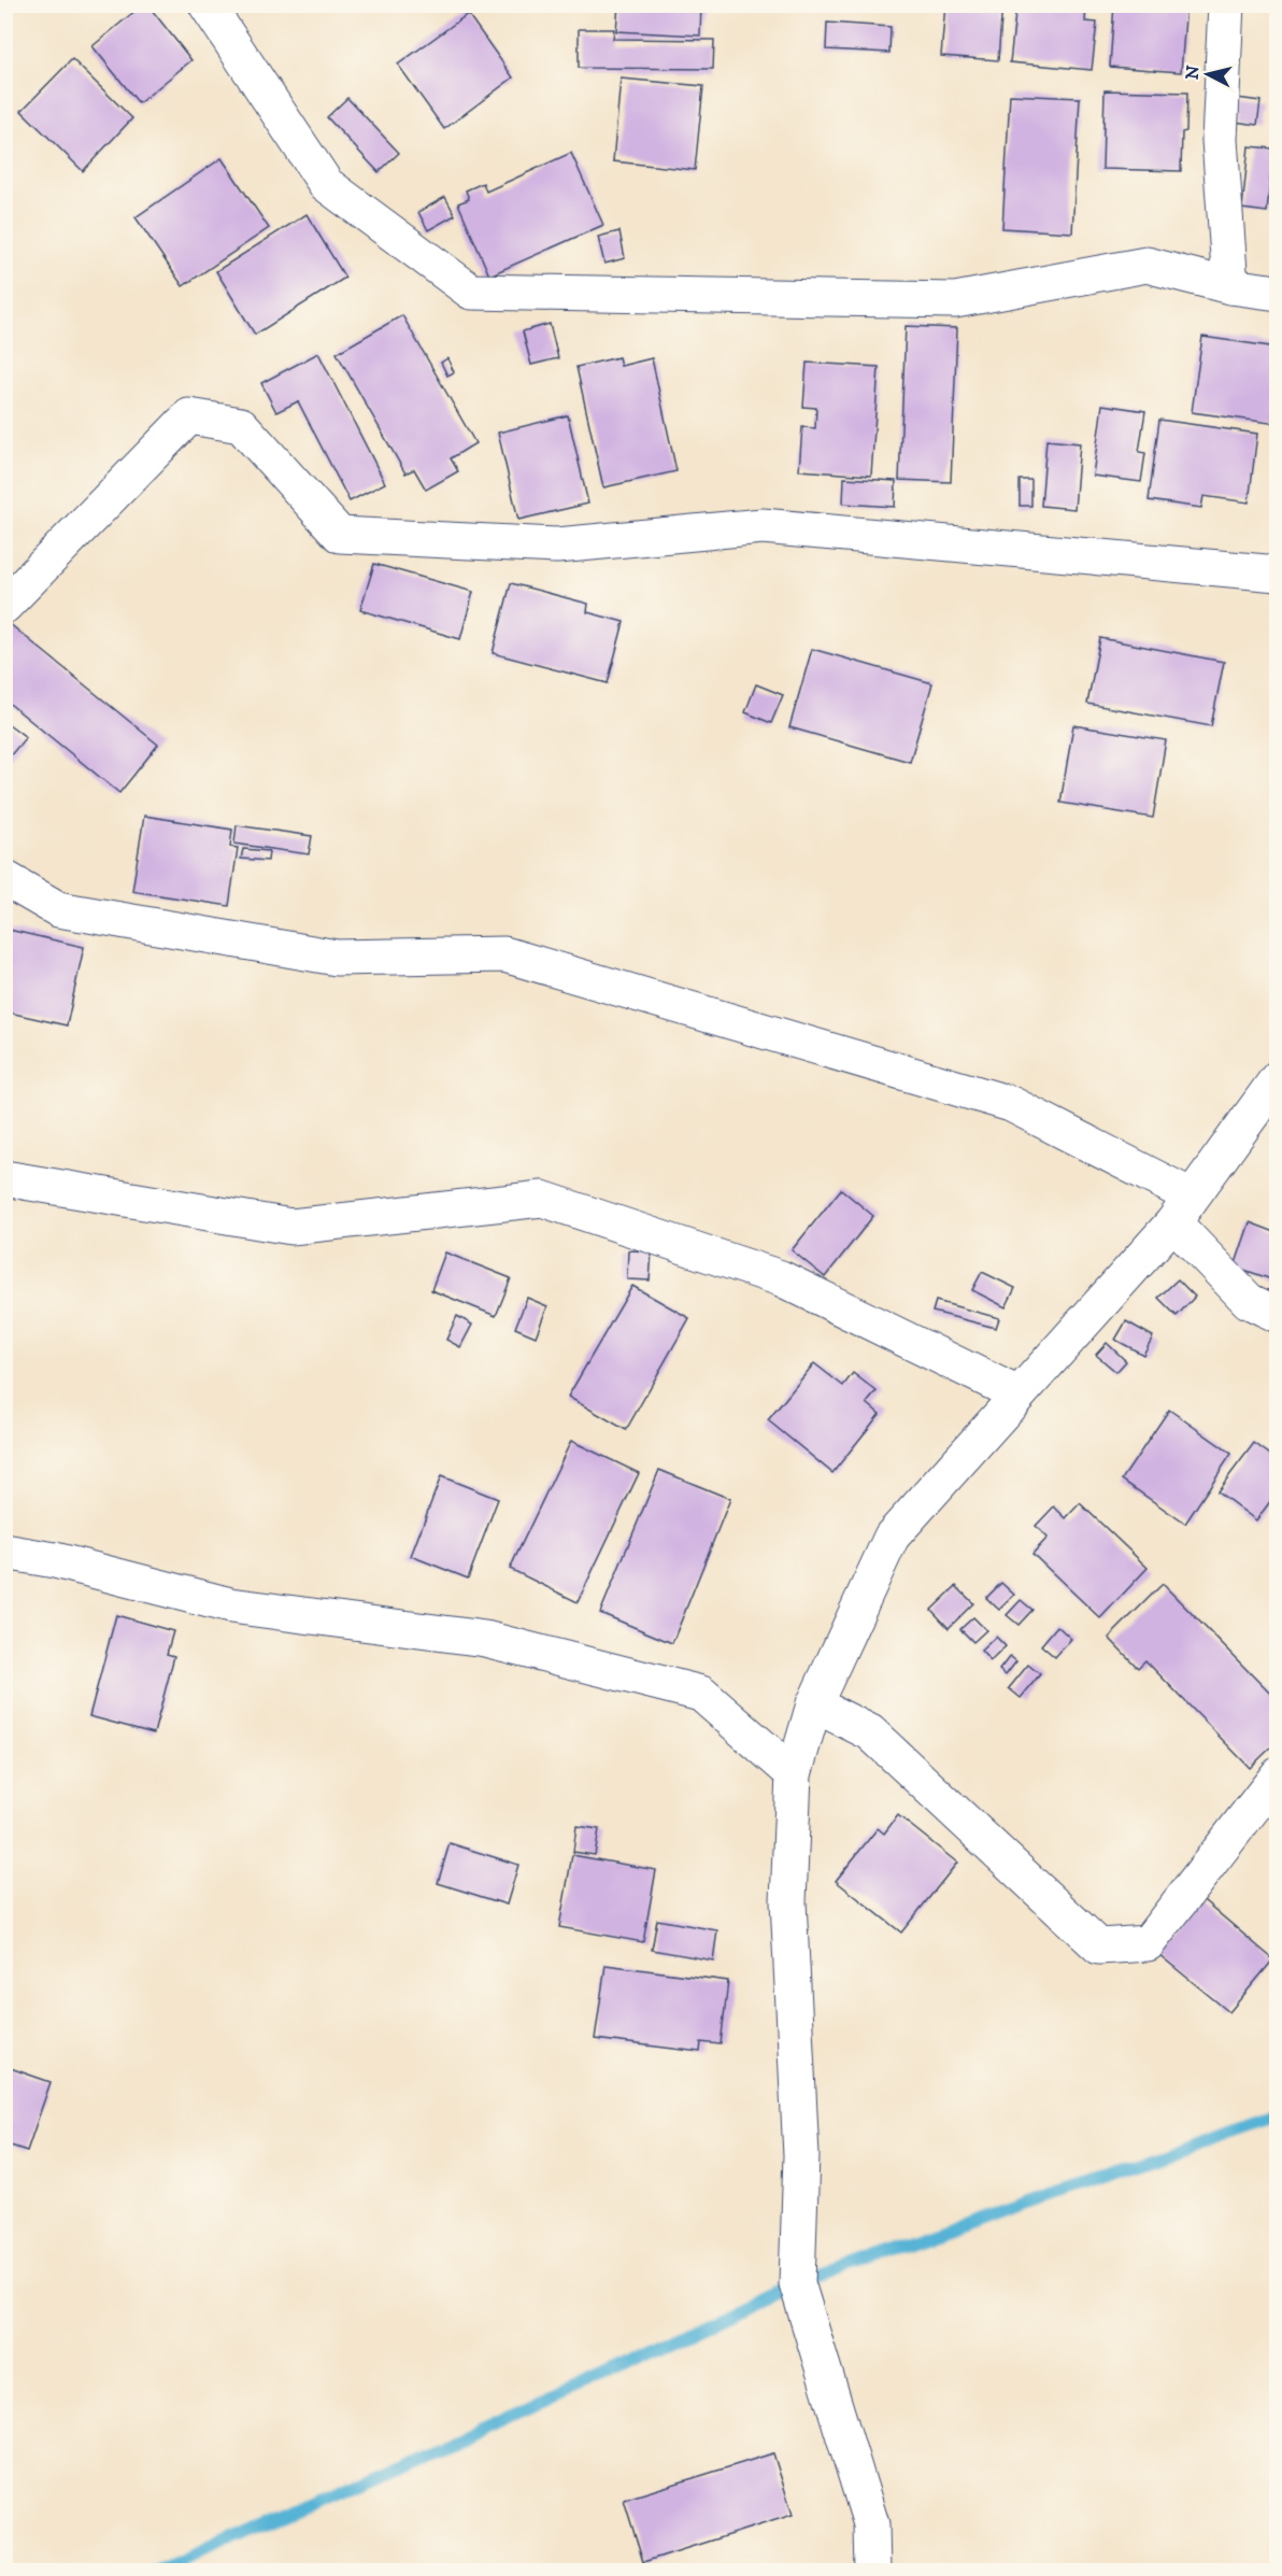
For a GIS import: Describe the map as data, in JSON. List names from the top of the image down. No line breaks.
{"north":"left"}
